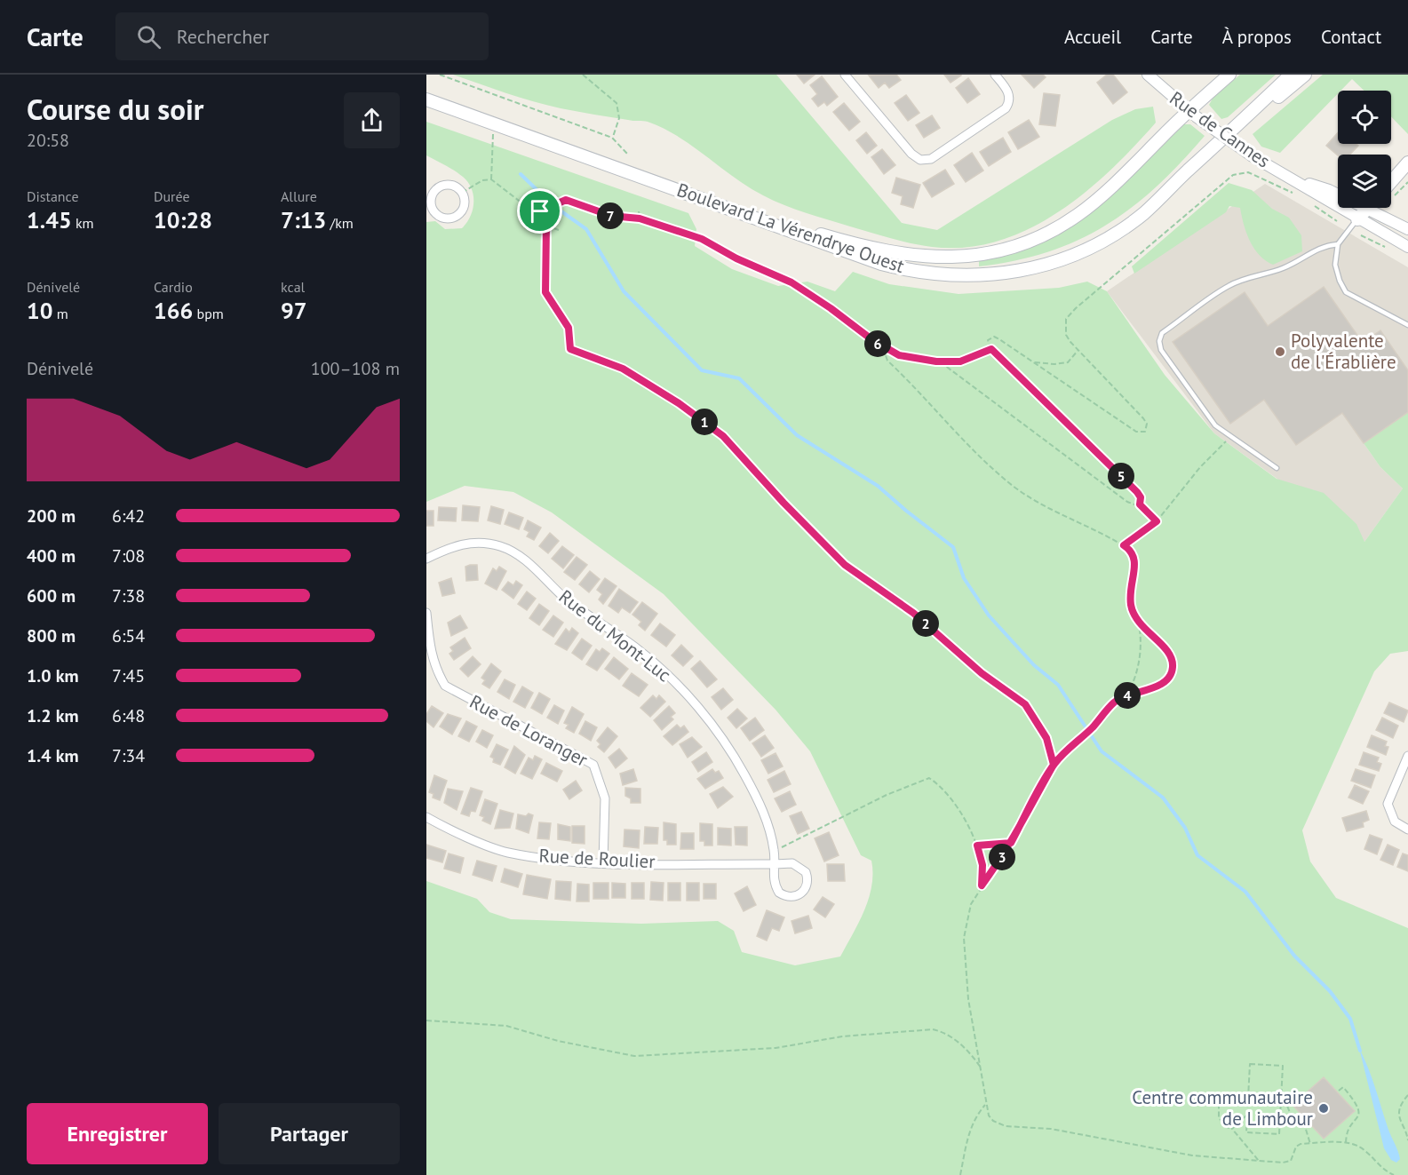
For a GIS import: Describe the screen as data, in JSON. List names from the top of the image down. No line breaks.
{"streets":{"main road":["Boulevard La Vérendrye Ouest"],"street":["Rue de Cannes","Rue du Mont-Luc","Rue de Loranger","Rue de Roulier"]},"crossings":[["Rue du Mont-Luc","Rue de Roulier"],["Rue de Loranger","Rue de Roulier"]],"places":["Polyvalente de l'Érablière","Centre communautaire de Limbour"],"page":{"header":"Carte","search":"Rechercher","nav":["Accueil","Carte","À propos","Contact"],"heading":["Course du soir","20:58"],"stats":[["Distance","1.45 km"],["Durée","10:28"],["Allure","7:13 /km"],["Dénivelé","10 m"],["Cardio","166 bpm"],["kcal","97"]],"pins":["7","6","1","5","2","4","3"],"chart":["Dénivelé","100–108 m"],"list":[{"name":"200 m","note":"6:42"},{"name":"400 m","note":"7:08"},{"name":"600 m","note":"7:38"},{"name":"800 m","note":"6:54"},{"name":"1.0 km","note":"7:45"},{"name":"1.2 km","note":"6:48"},{"name":"1.4 km","note":"7:34"}],"buttons":["Enregistrer","Partager"]}}
